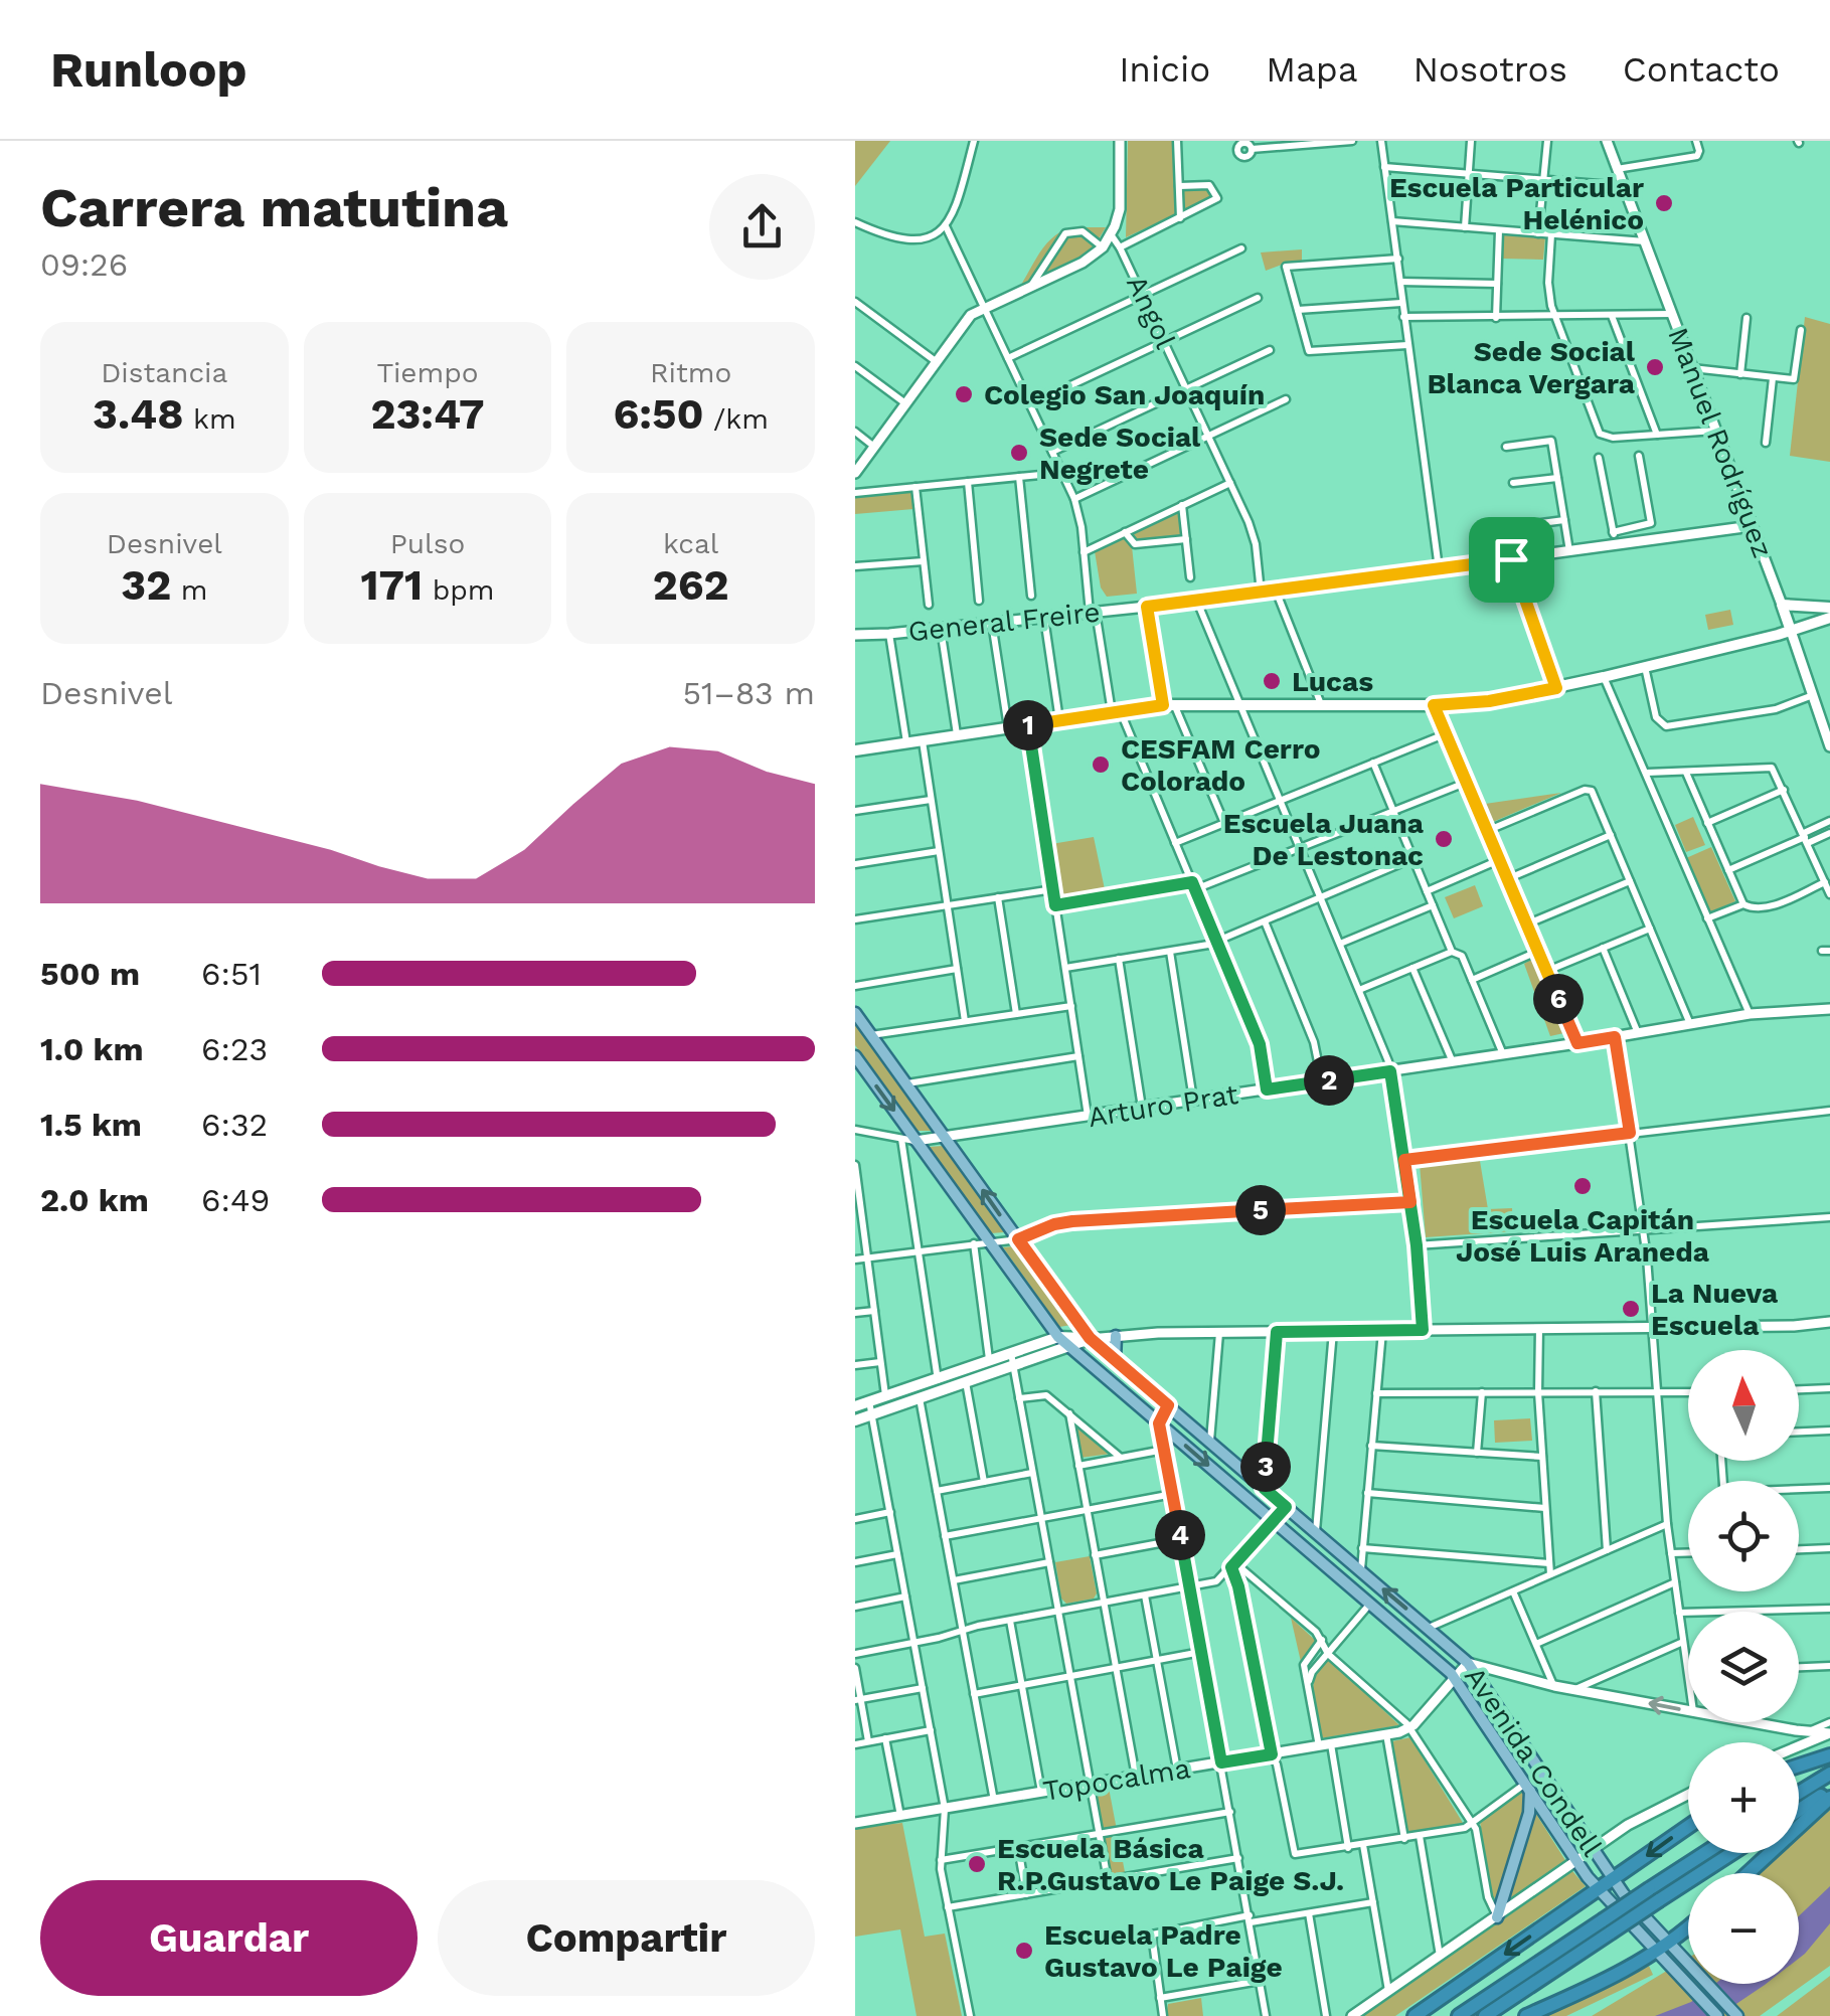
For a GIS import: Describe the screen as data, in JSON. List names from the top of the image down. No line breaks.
{"streets":{"main road":["Manuel Rodríguez","Avenida Condell"],"street":["Angol","General Freire","Arturo Prat","Topocalma"]},"crossings":[["Angol","General Freire"],["Manuel Rodríguez","General Freire"],["Arturo Prat","Avenida Condell"]],"places":["Escuela Particular Helénico","Sede Social Blanca Vergara","Colegio San Joaquín","Sede Social Negrete","Lucas","CESFAM Cerro Colorado","Escuela Juana De Lestonac","Escuela Capitán José Luis Araneda","La Nueva Escuela","Escuela Básica R.P.Gustavo Le Paige S.J.","Escuela Padre Gustavo Le Paige"],"north":"top","page":{"header":"Runloop","nav":["Inicio","Mapa","Nosotros","Contacto"],"heading":["Carrera matutina","09:26"],"stats":[["Distancia","3.48 km"],["Tiempo","23:47"],["Ritmo","6:50 /km"],["Desnivel","32 m"],["Pulso","171 bpm"],["kcal","262"]],"chart":["Desnivel","51–83 m"],"pins":["1","6","2","5","3","4"],"list":[{"name":"500 m","note":"6:51"},{"name":"1.0 km","note":"6:23"},{"name":"1.5 km","note":"6:32"},{"name":"2.0 km","note":"6:49"}],"map_buttons":["+","−"],"buttons":["Guardar","Compartir"]}}
